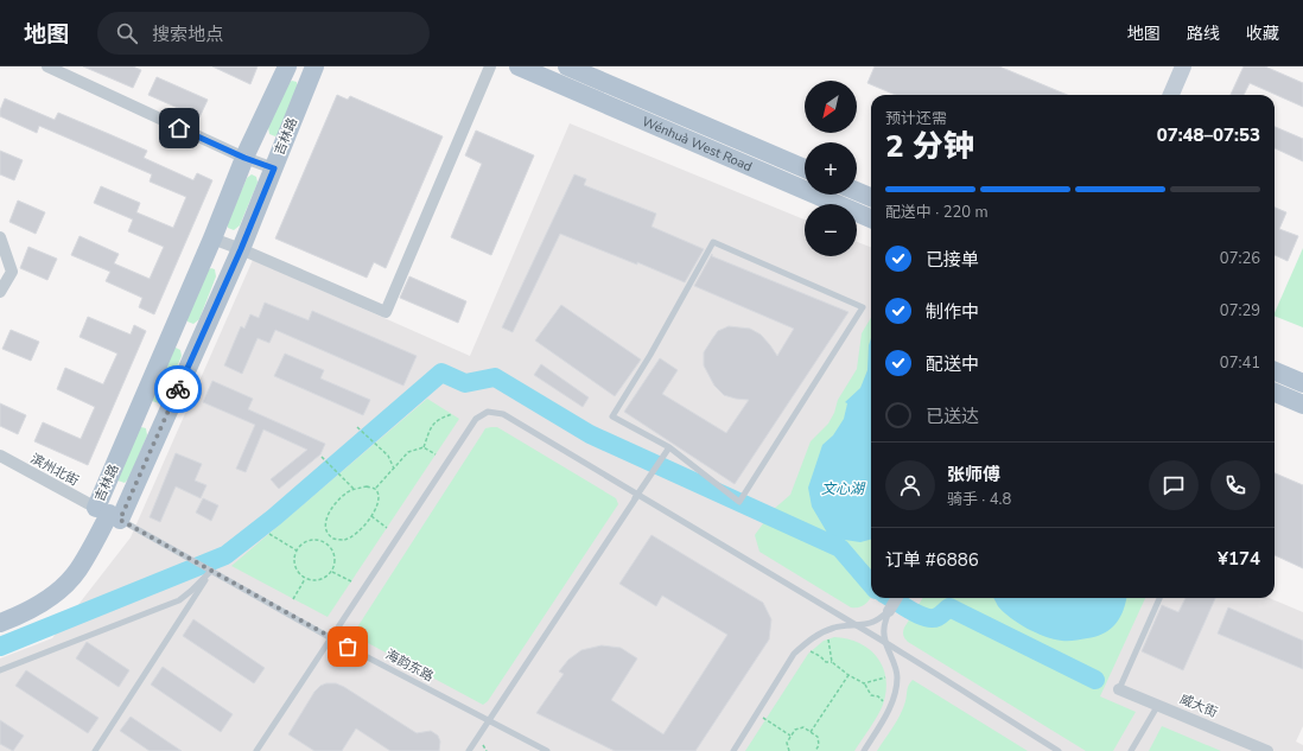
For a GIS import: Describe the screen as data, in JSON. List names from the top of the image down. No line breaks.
{"streets":{"main road":["吉林路","Wénhuà West Road"],"street":["滨州北街","威大街"],"lane":["海韵东路"]},"crossings":[["吉林路","滨州北街"],["吉林路","海韵东路"],["滨州北街","海韵东路"]],"water":["文心湖"],"north":"bottom left","page":{"header":"地图","search":"搜索地点","nav":["地图","路线","收藏"],"map_buttons":["+","−"],"heading":["2 分钟","预计还需","07:48–07:53"],"panel":["张师傅","骑手 · 4.8","订单 #6886","¥174"],"bar":"配送中 · 220 m","list":[["已接单","07:26"],["制作中","07:29"],["配送中","07:41"],"已送达"]}}
